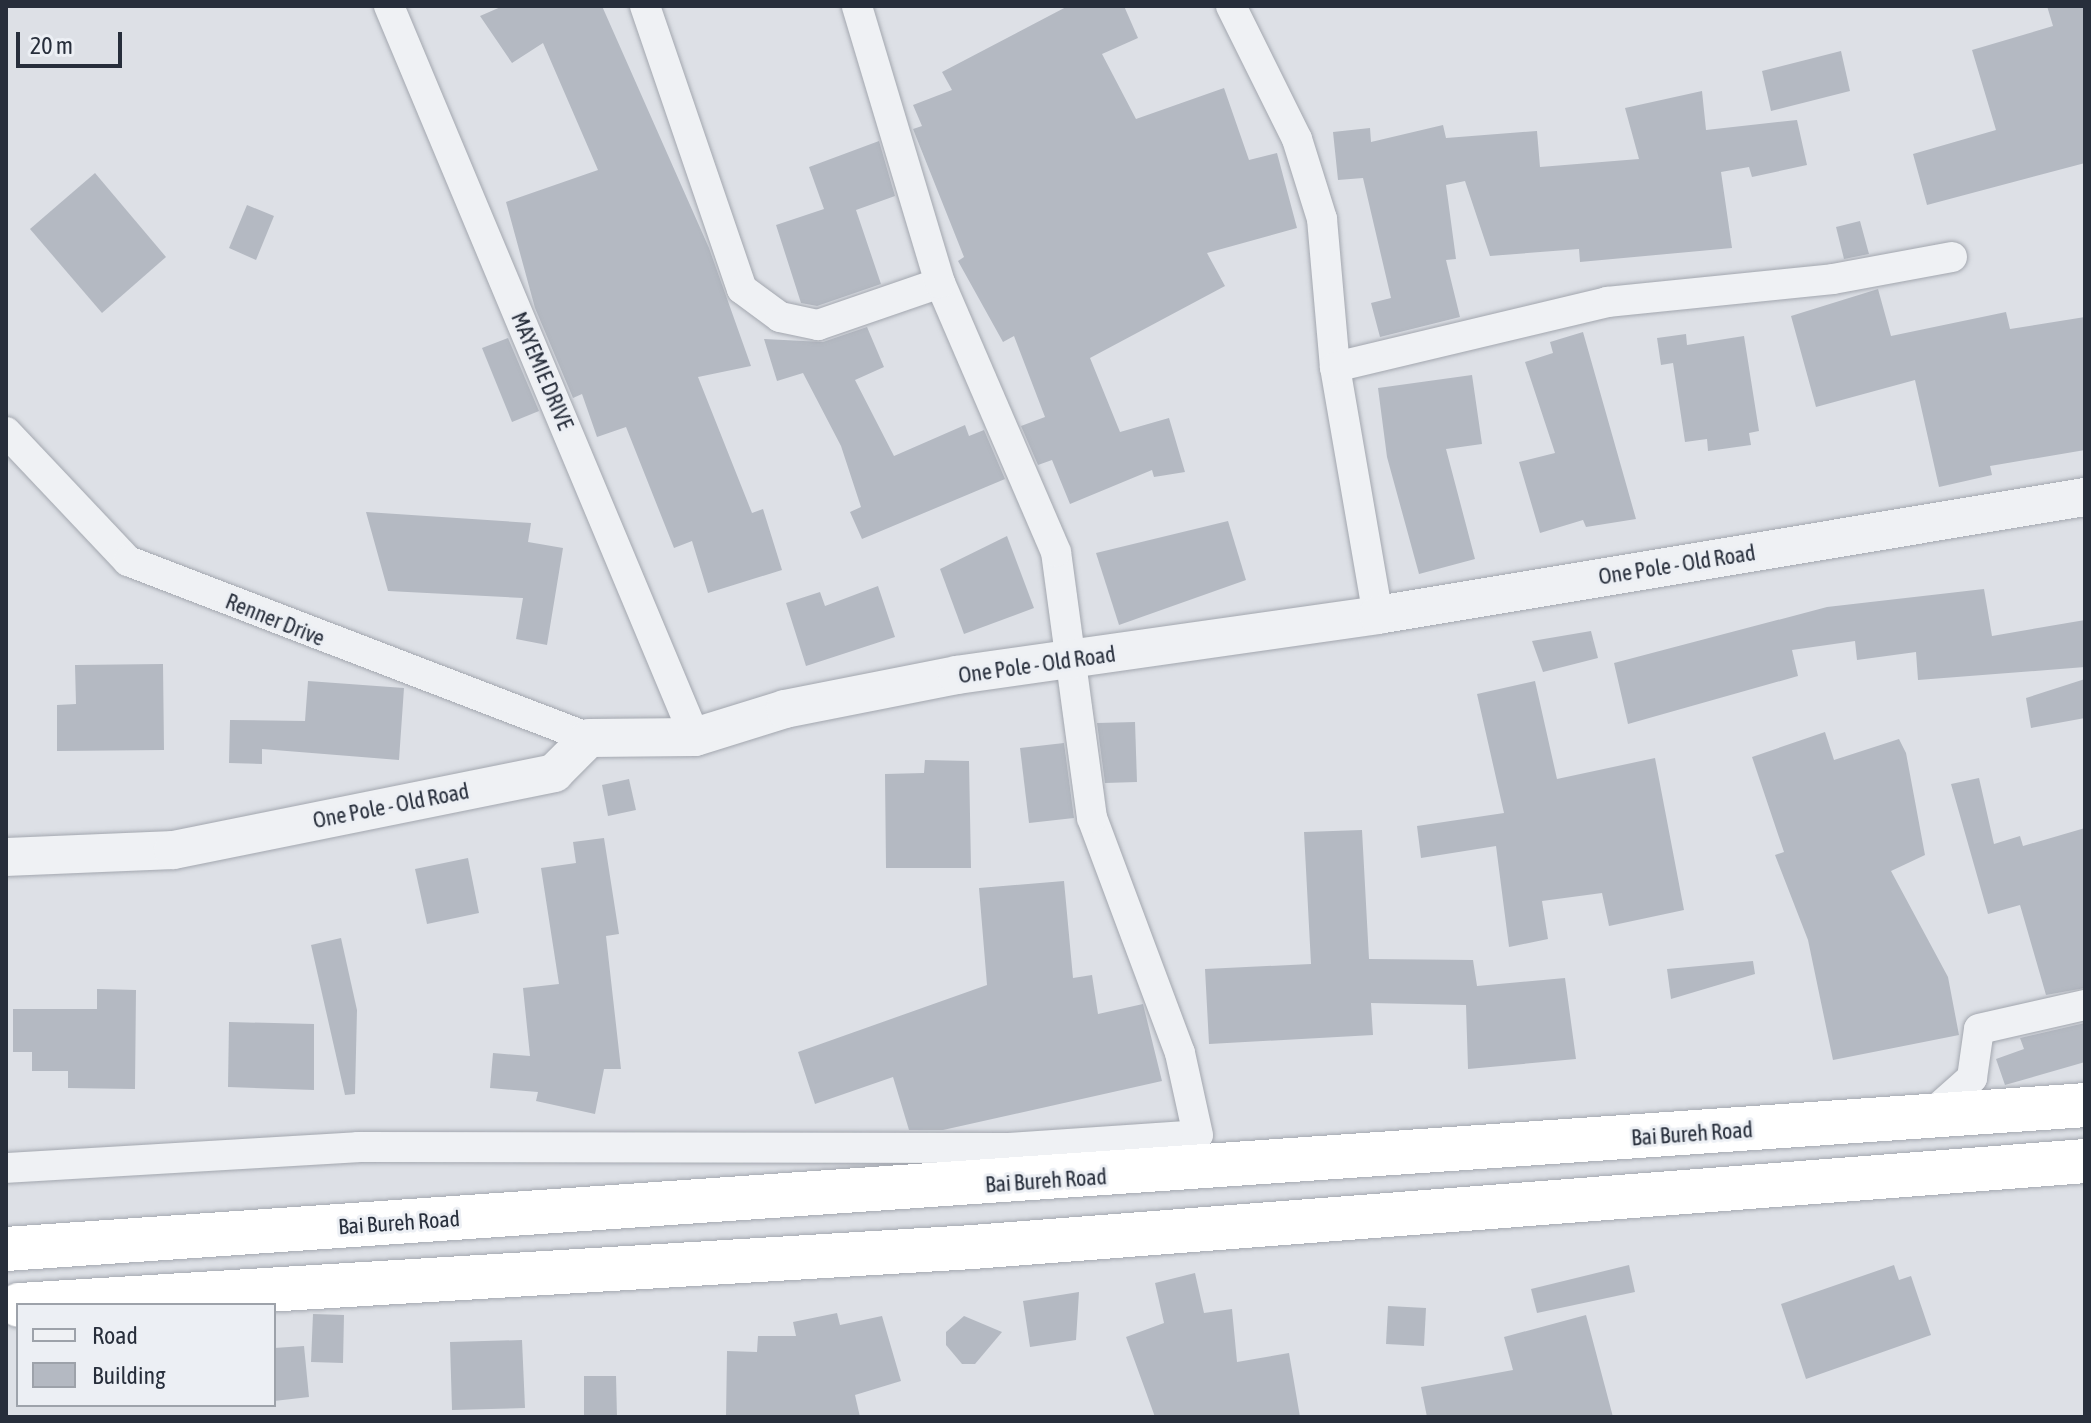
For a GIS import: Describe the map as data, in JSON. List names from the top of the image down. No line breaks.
{"streets":{"highway":["Bai Bureh Road"],"street":["MAYEMIE DRIVE","One Pole - Old Road","Renner Drive"]},"crossings":[["MAYEMIE DRIVE","One Pole - Old Road"],["One Pole - Old Road","Renner Drive"]],"legend":["Road","Building"],"scale_bar":"20 m"}
